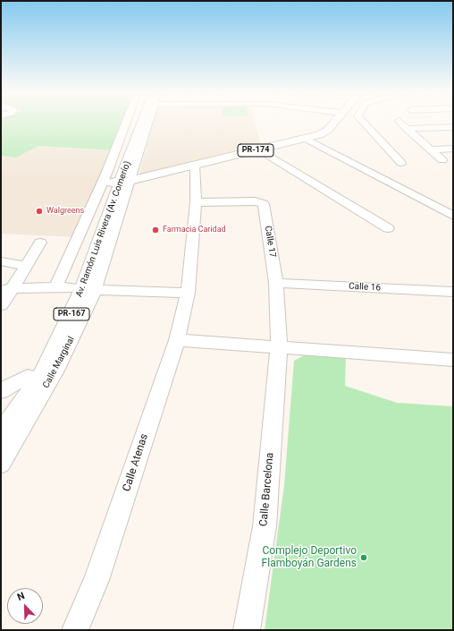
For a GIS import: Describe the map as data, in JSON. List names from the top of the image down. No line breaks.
{"streets":{"main road":["PR-174","Av. Ramón Luis Rivera (Av. Comerío)","PR-167"],"street":["Calle 17","Calle 16","Calle Marginal","Calle Atenas","Calle Barcelona"]},"crossings":[["PR-174","Av. Ramón Luis Rivera (Av. Comerío)"],["PR-174","Calle Marginal"],["PR-174","Calle Atenas"],["Av. Ramón Luis Rivera (Av. Comerío)","Calle Marginal"],["Calle 17","Calle 16"],["Calle 17","Calle Atenas"],["Calle 17","Calle Barcelona"]],"places":["Walgreens","Farmacia Caridad","Complejo Deportivo Flamboyán Gardens"],"north":"top left"}
